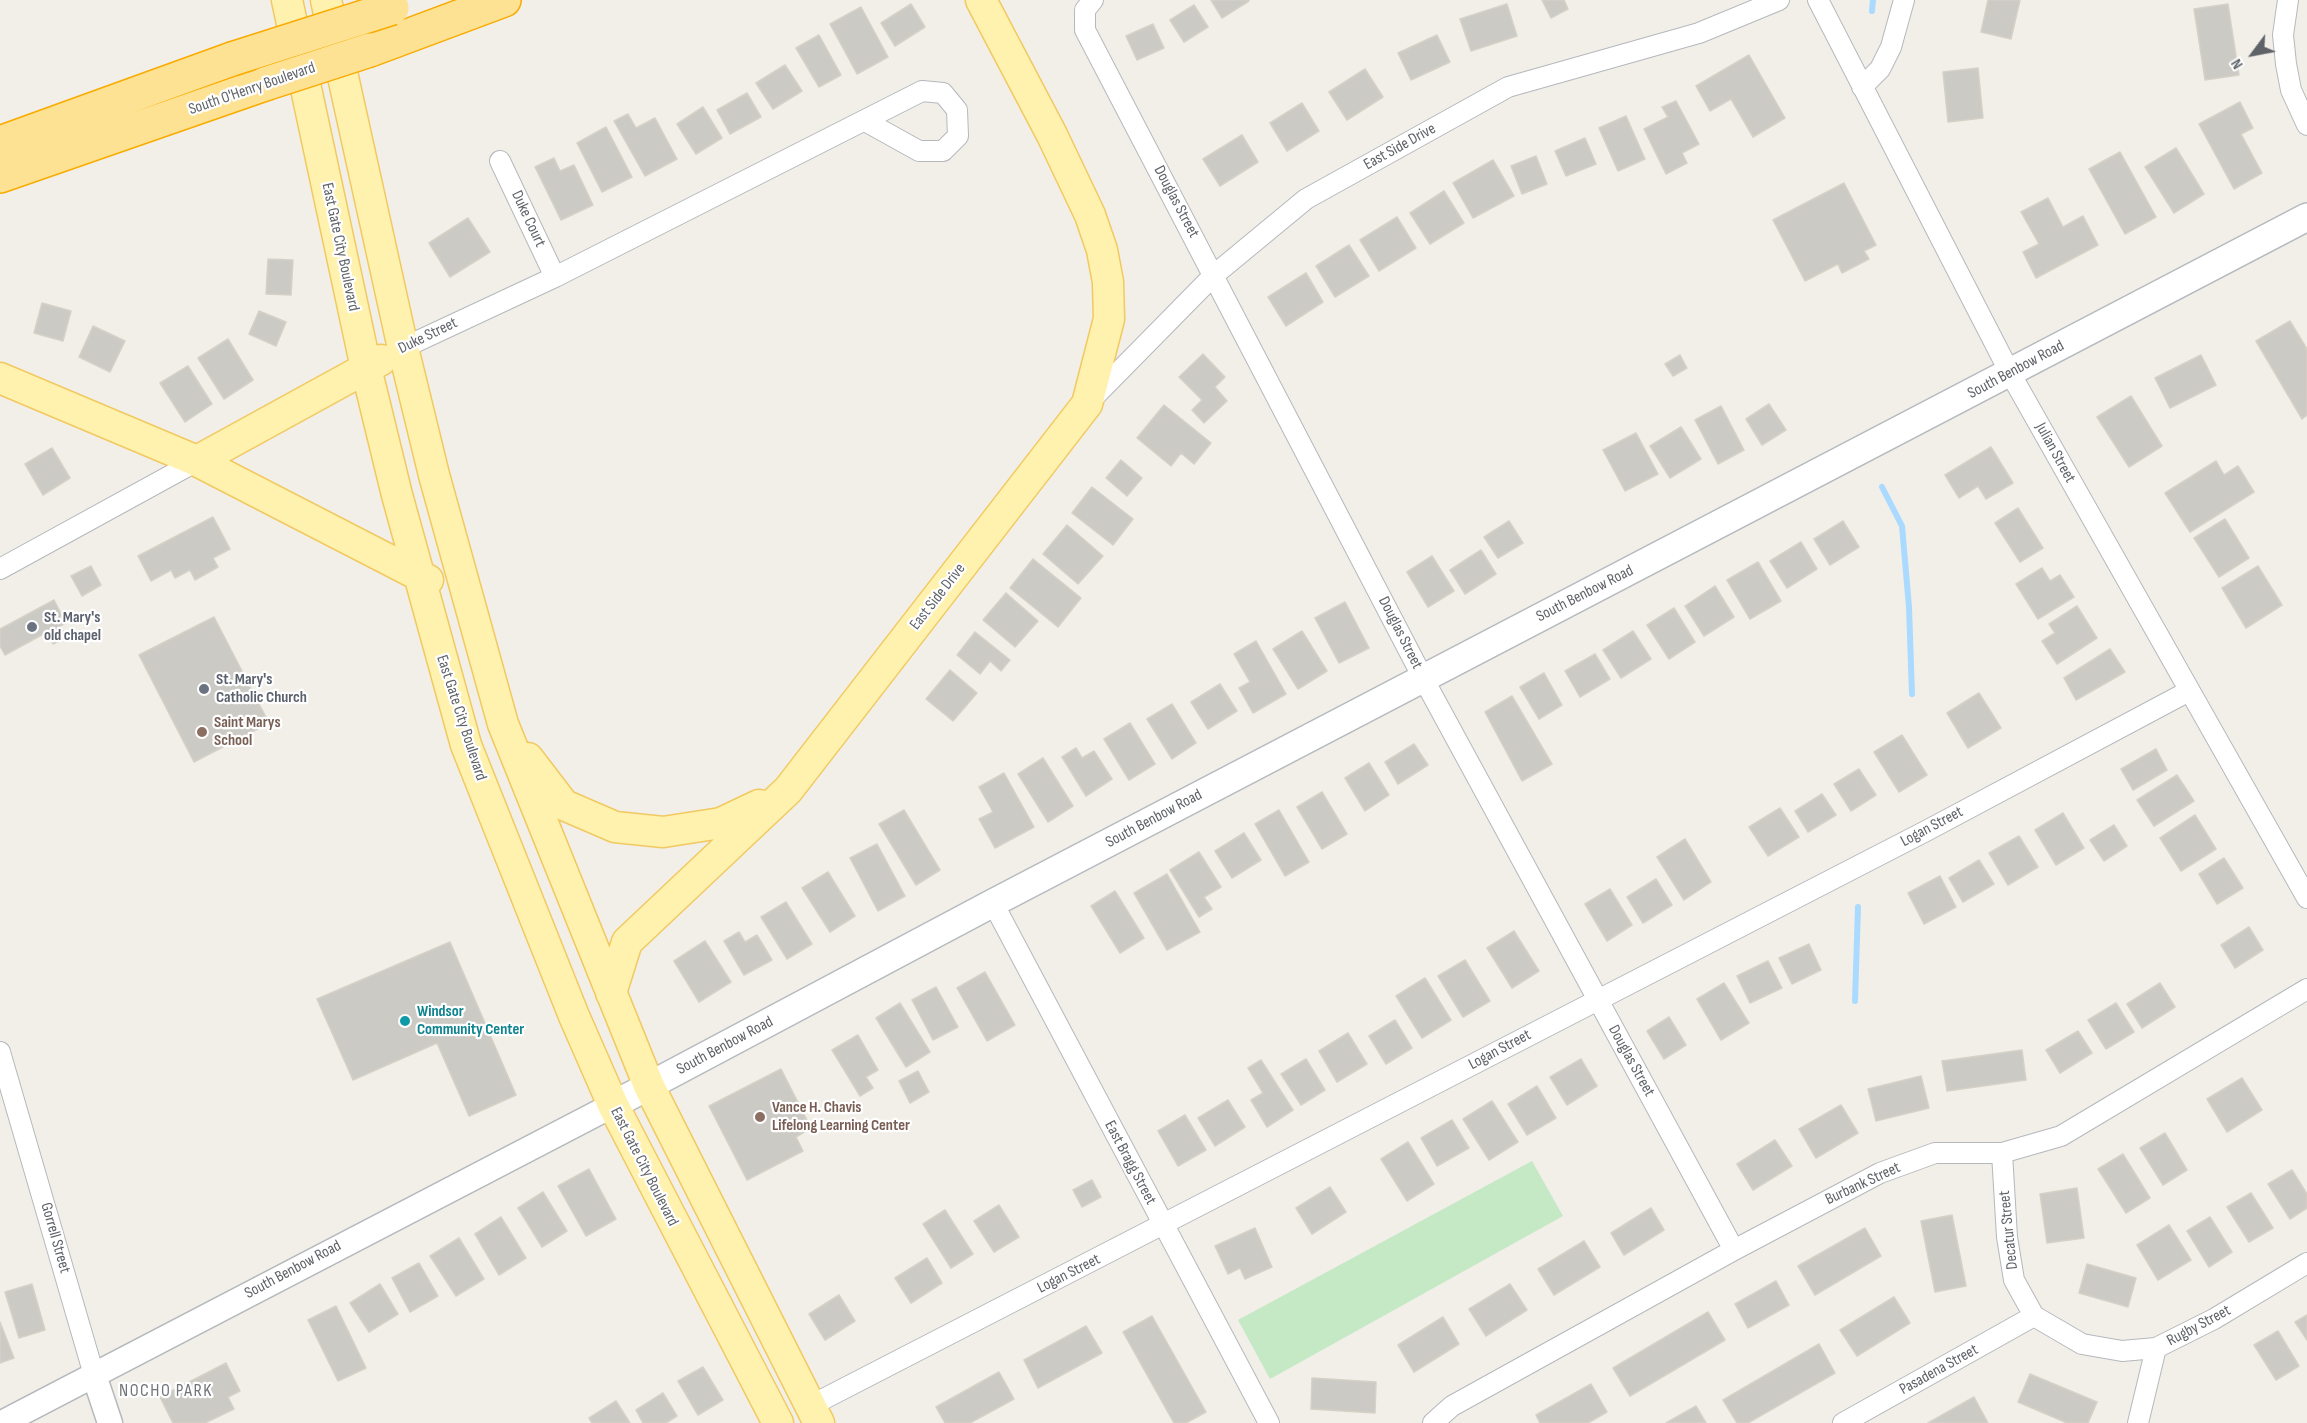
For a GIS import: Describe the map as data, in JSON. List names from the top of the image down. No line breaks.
{"streets":{"highway":["South O'Henry Boulevard"],"main road":["East Side Drive","East Gate City Boulevard","Duke Street","South Benbow Road"],"street":["Douglas Street","Duke Court","Julian Street","Logan Street","East Bragg Street","Burbank Street","Decatur Street","Gorrell Street","Rugby Street","Pasadena Street"]},"crossings":[["East Side Drive","Douglas Street"],["Douglas Street","South Benbow Road"],["Douglas Street","Logan Street"],["Douglas Street","Burbank Street"],["Duke Court","Duke Street"],["East Gate City Boulevard","Duke Street"],["East Gate City Boulevard","South Benbow Road"],["South Benbow Road","Julian Street"],["South Benbow Road","East Bragg Street"],["South Benbow Road","Gorrell Street"],["Julian Street","Logan Street"],["Logan Street","East Bragg Street"],["Burbank Street","Decatur Street"],["Decatur Street","Pasadena Street"]],"districts":["NOCHO PARK"],"places":["St. Mary's old chapel","St. Mary's Catholic Church","Saint Marys School","Windsor Community Center","Vance H. Chavis Lifelong Learning Center"],"north":"bottom left"}
